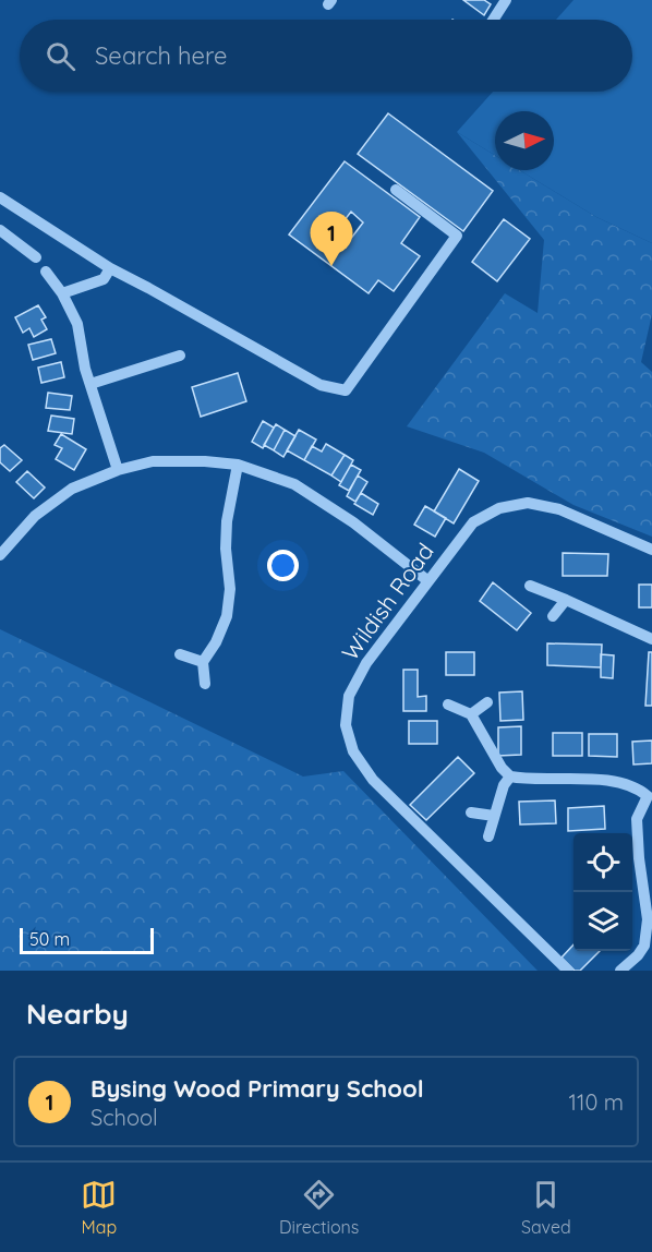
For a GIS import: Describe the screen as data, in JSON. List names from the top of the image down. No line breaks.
{"streets":{"street":["Wildish Road"]},"scale_bar":"50 m","north":"right","page":{"search":"Search here","pins":"1","scale":"50 m","heading":"Nearby","list":[{"mark":"1","name":"Bysing Wood Primary School","note":"School","value":"110 m"}],"nav":["Map","Directions","Saved"]}}
